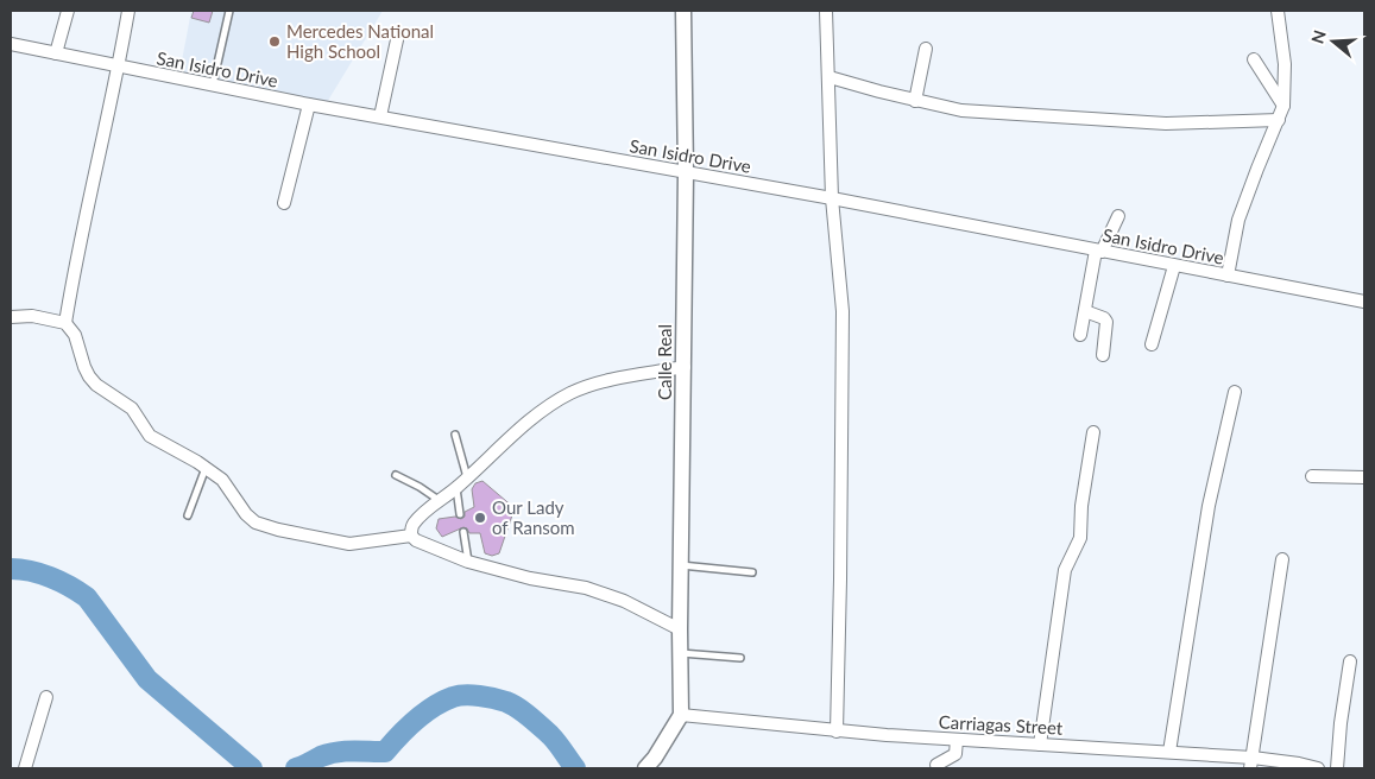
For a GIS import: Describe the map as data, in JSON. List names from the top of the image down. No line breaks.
{"streets":{"street":["San Isidro Drive","Calle Real","Carriagas Street"]},"crossings":[["San Isidro Drive","Calle Real"],["Calle Real","Carriagas Street"]],"places":["Mercedes National High School","Our Lady of Ransom"],"north":"left"}
